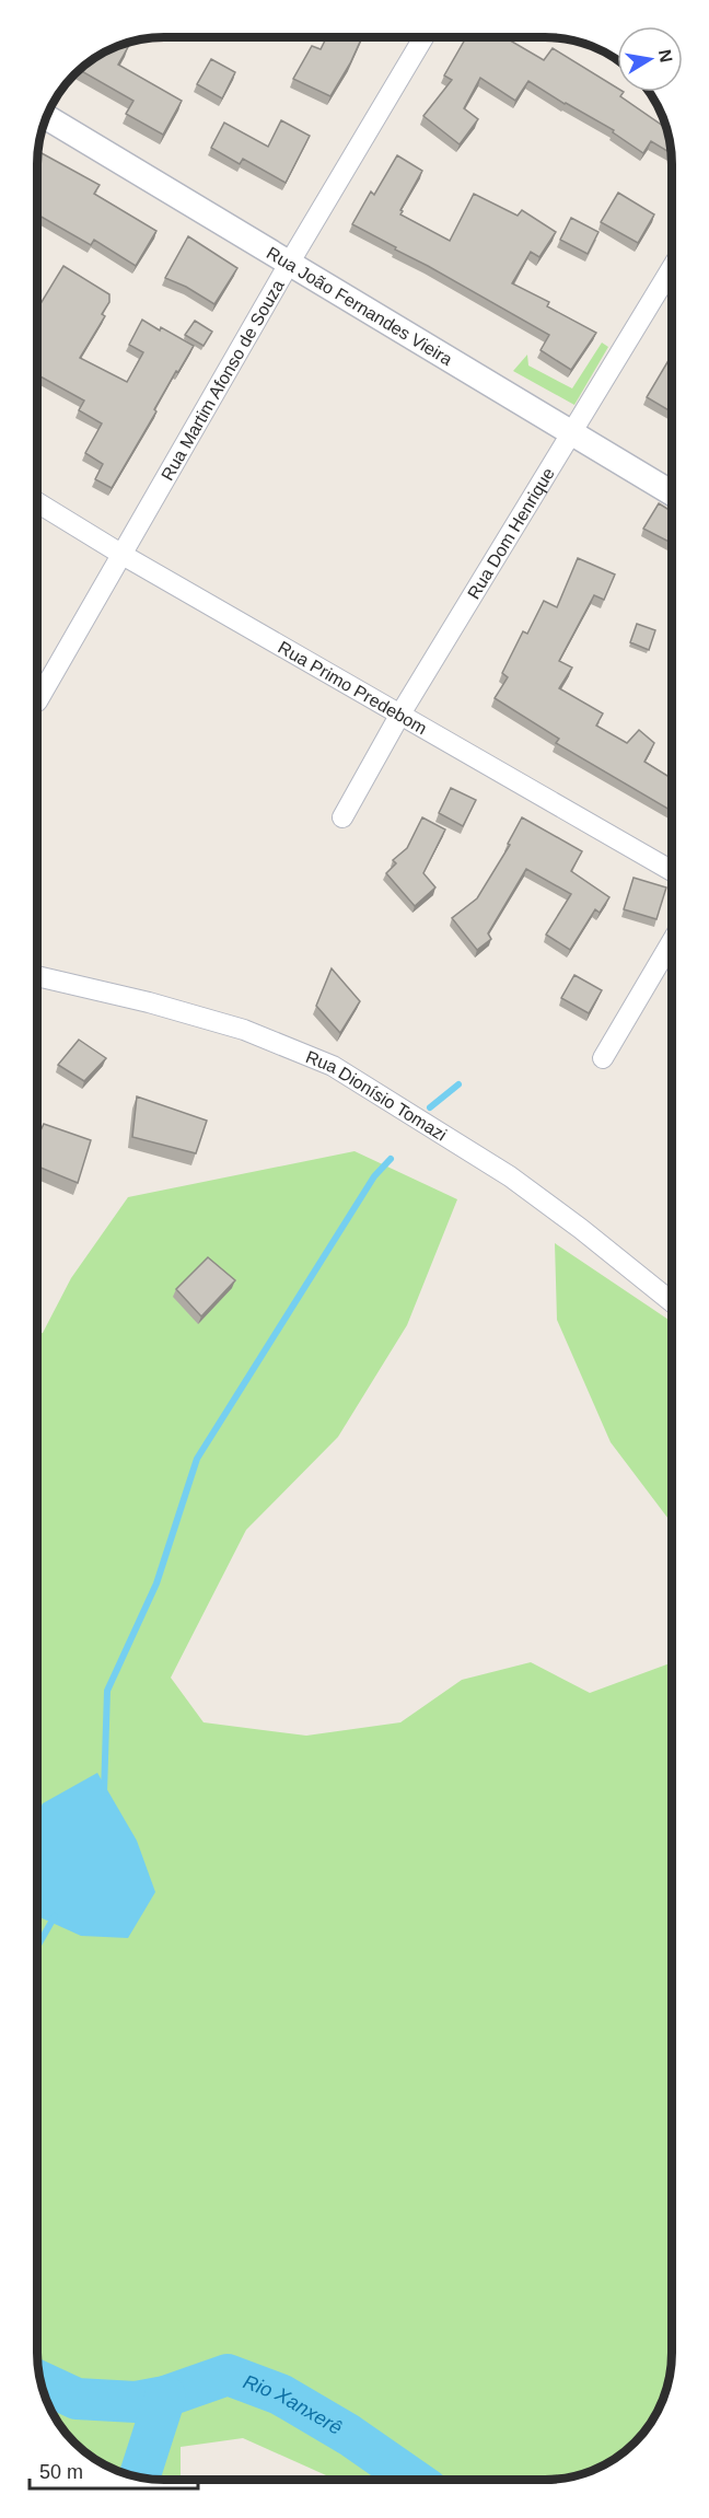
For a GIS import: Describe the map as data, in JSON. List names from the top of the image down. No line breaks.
{"streets":{"street":["Rua João Fernandes Vieira","Rua Martim Afonso de Souza","Rua Dom Henrique","Rua Primo Predebom","Rua Dionísio Tomazi"]},"crossings":[["Rua João Fernandes Vieira","Rua Martim Afonso de Souza"],["Rua João Fernandes Vieira","Rua Dom Henrique"],["Rua Martim Afonso de Souza","Rua Primo Predebom"],["Rua Dom Henrique","Rua Primo Predebom"]],"water":["Rio Xanxerê"],"scale_bar":"50 m","north":"right"}
